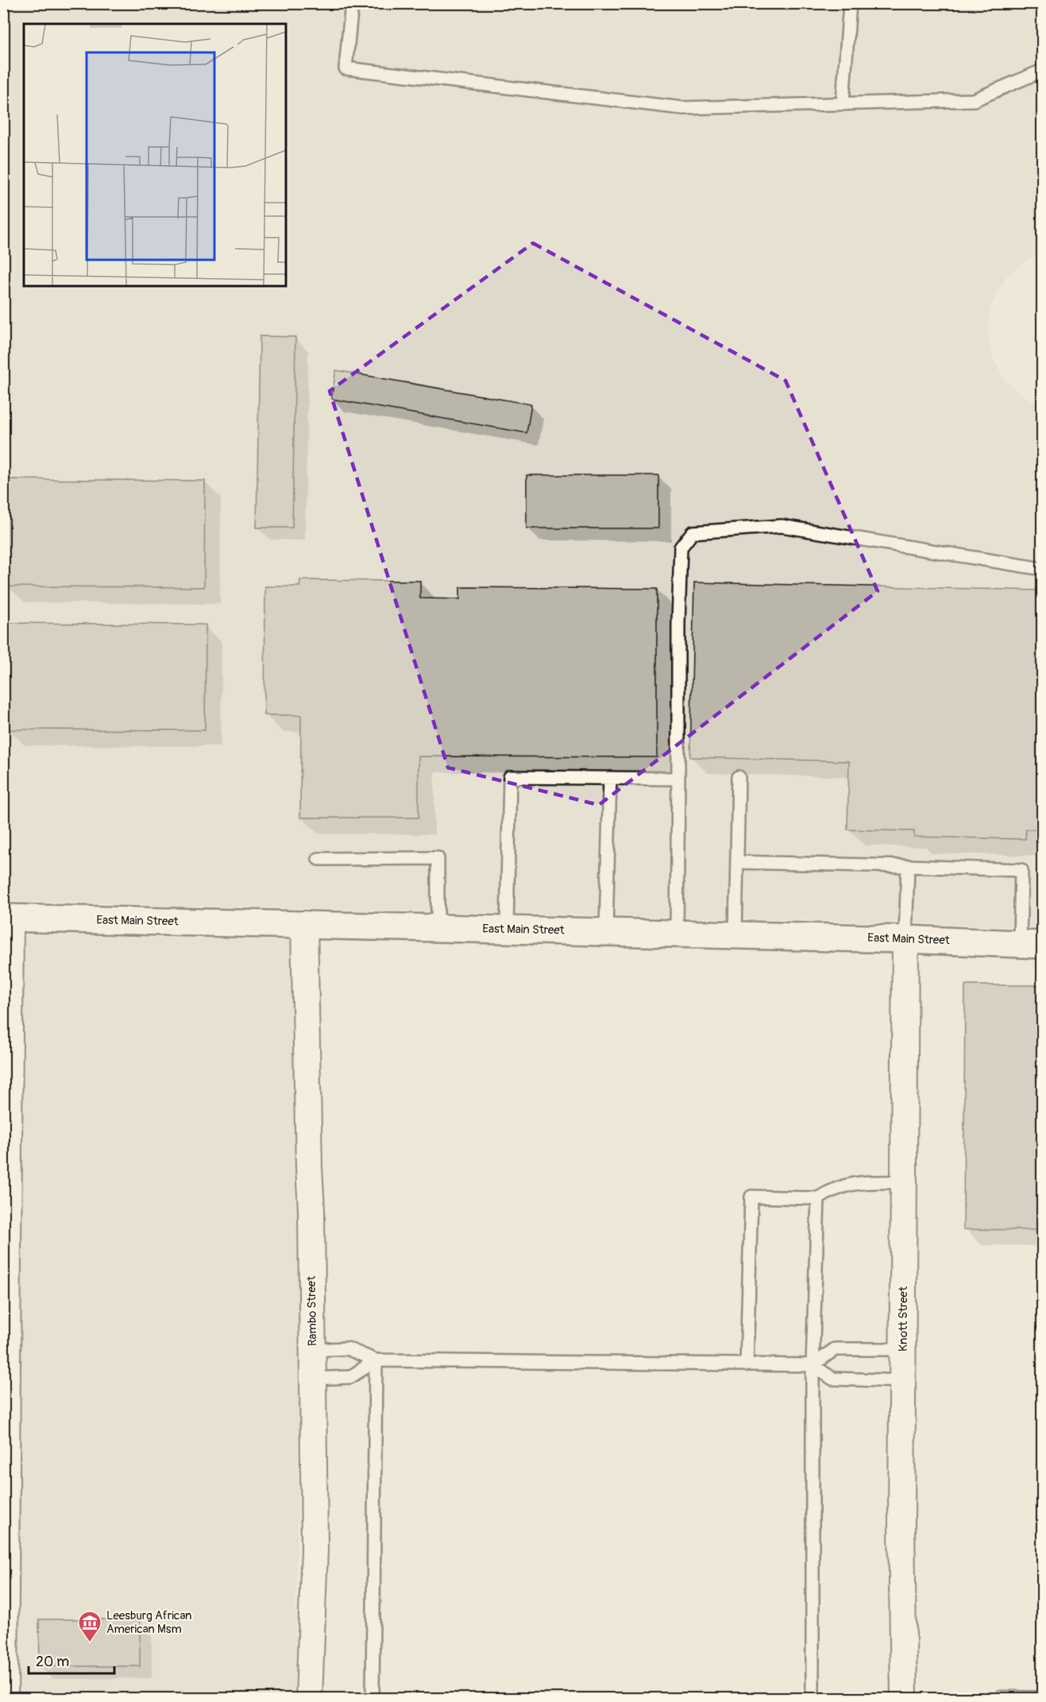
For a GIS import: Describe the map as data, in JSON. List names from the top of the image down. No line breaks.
{"streets":{"main road":["East Main Street"],"street":["Rambo Street","Knott Street"]},"crossings":[["East Main Street","Rambo Street"],["East Main Street","Knott Street"]],"places":{"museum":["Leesburg African American Msm"]},"scale_bar":"20 m"}
